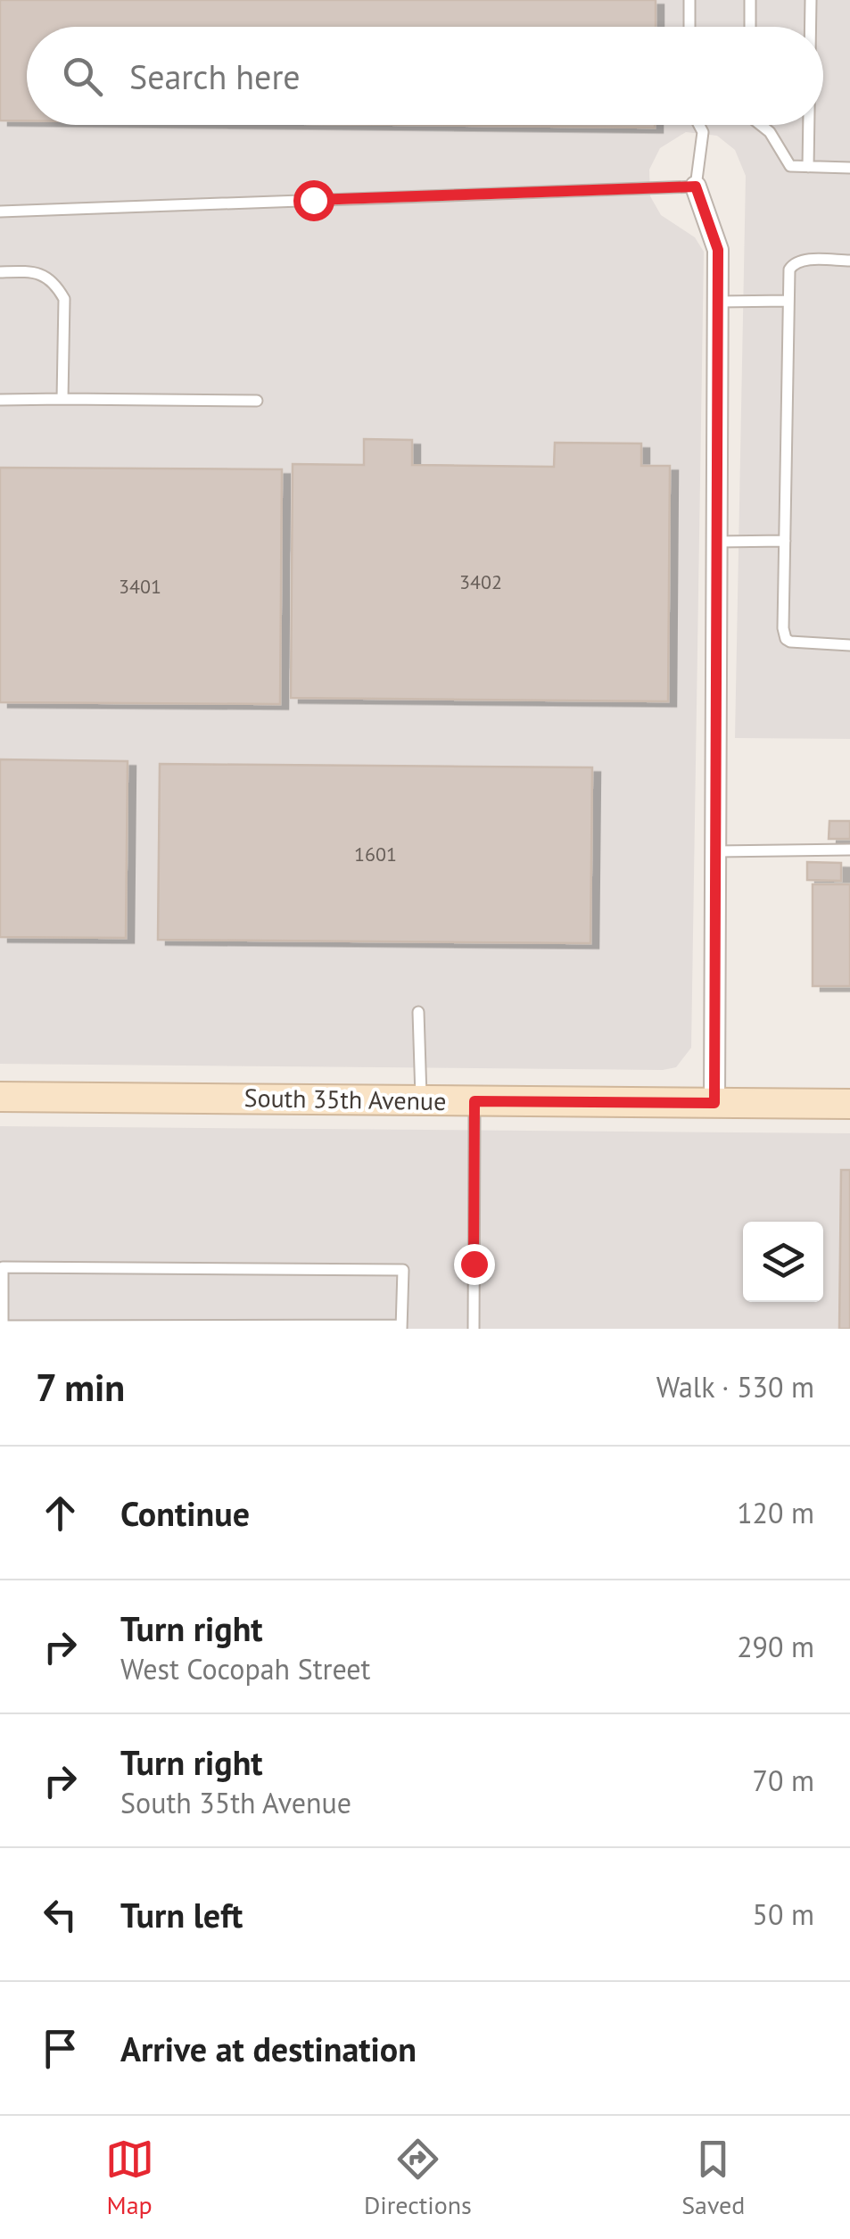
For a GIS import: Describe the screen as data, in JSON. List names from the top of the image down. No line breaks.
{"streets":{"main road":["South 35th Avenue"]},"house_numbers":["3402","3401","1601"],"page":{"search":"Search here","heading":["7 min","Walk · 530 m"],"list":[["Continue","120 m"],["Turn right","West Cocopah Street","290 m"],["Turn right","South 35th Avenue","70 m"],["Turn left","50 m"],"Arrive at destination"],"nav":["Map","Directions","Saved"]}}
